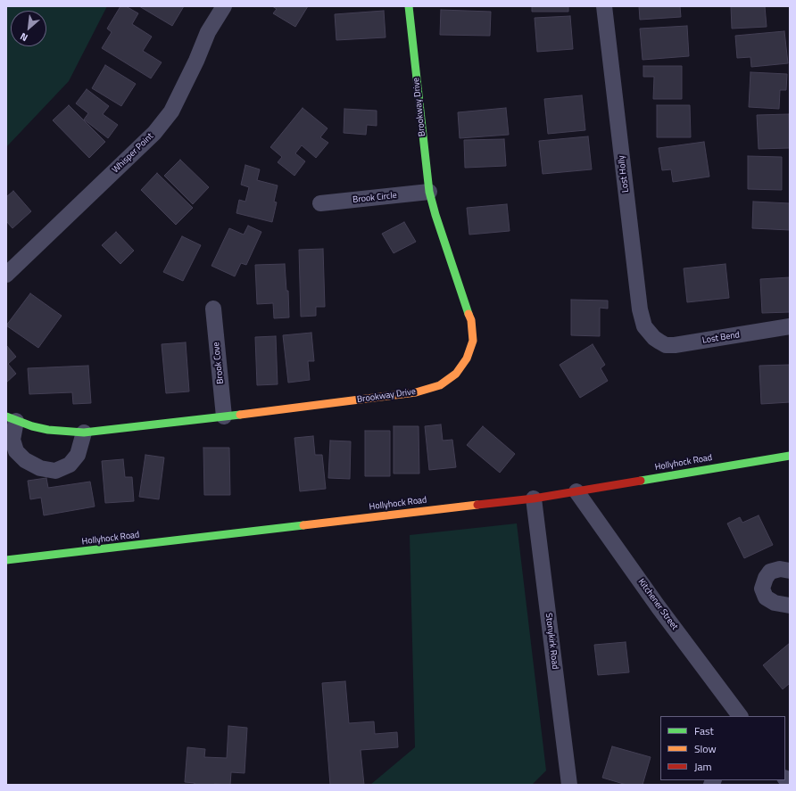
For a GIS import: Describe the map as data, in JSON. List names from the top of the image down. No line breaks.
{"streets":{"street":["Brookway Drive","Whisper Point","Lost Holly","Brook Circle","Lost Bend","Brook Cove","Hollyhock Road","Kitchener Street","Stonykirk Road"]},"crossings":[["Brookway Drive","Brook Circle"],["Brookway Drive","Brook Cove"],["Lost Holly","Lost Bend"],["Hollyhock Road","Kitchener Street"],["Hollyhock Road","Stonykirk Road"]],"legend":["Fast","Slow","Jam"],"north":"bottom left"}
